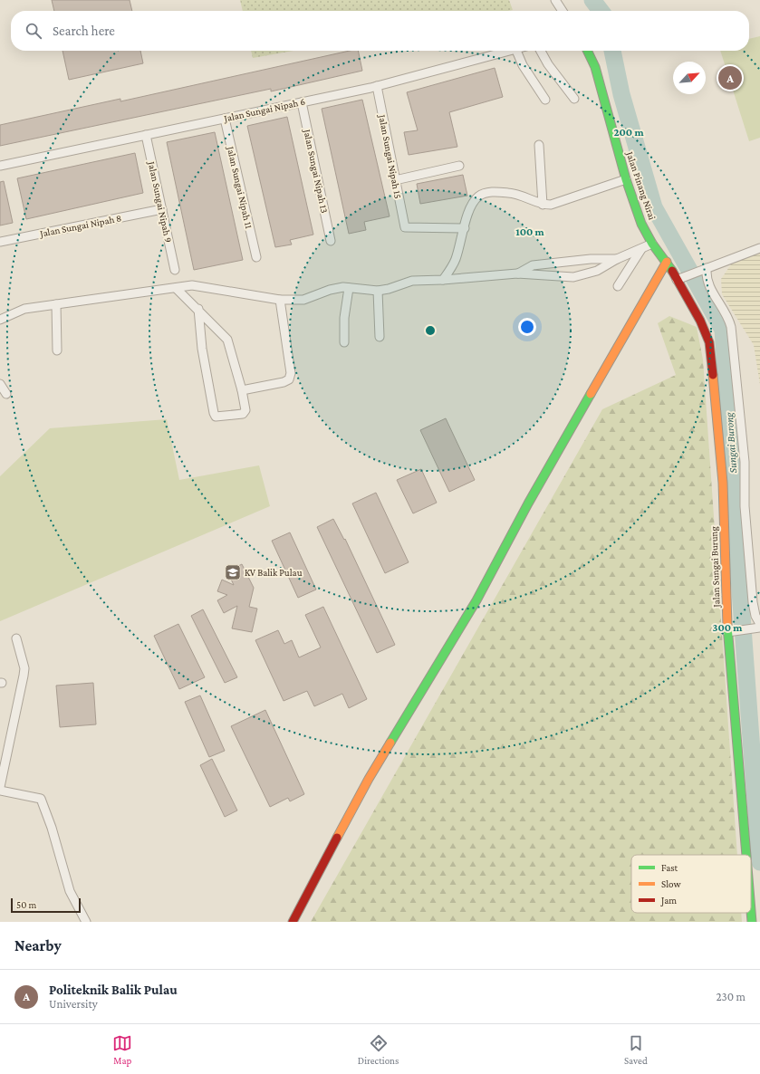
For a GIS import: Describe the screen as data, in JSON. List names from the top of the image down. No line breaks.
{"streets":{"street":["Jalan Sungai Nipah 6","Jalan Sungai Nipah 15","Jalan Sungai Nipah 13","Jalan Pinang Nirai","Jalan Sungai Nipah 11","Jalan Sungai Nipah 9","Jalan Sungai Nipah 8","Jalan Sungai Burung"]},"crossings":[["Jalan Sungai Nipah 6","Jalan Sungai Nipah 15"],["Jalan Sungai Nipah 6","Jalan Sungai Nipah 13"],["Jalan Sungai Nipah 6","Jalan Sungai Nipah 11"],["Jalan Sungai Nipah 6","Jalan Sungai Nipah 9"],["Jalan Pinang Nirai","Jalan Sungai Burung"],["Jalan Sungai Nipah 9","Jalan Sungai Nipah 8"]],"water":["Sungai Burong"],"places":{"school or university":["KV Balik Pulau"]},"legend":["Fast","Slow","Jam"],"scale_bar":"50 m","north":"top right","page":{"search":"Search here","pins":"A","scale":"50 m","heading":"Nearby","list":[{"mark":"A","name":"Politeknik Balik Pulau","note":"University","value":"230 m"}],"nav":["Map","Directions","Saved"]},"rings":["200 m","100 m","300 m"]}
